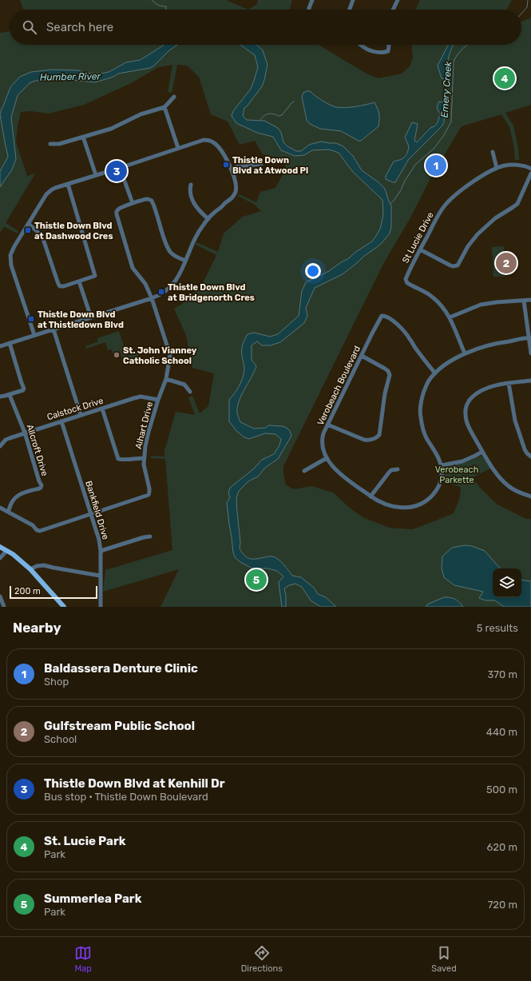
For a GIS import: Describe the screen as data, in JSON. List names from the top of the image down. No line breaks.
{"streets":{"street":["St Lucie Drive","Verobeach Boulevard","Calstock Drive","Alhart Drive","Allcroft Drive","Bankfield Drive"]},"crossings":[["Calstock Drive","Alhart Drive"],["Calstock Drive","Allcroft Drive"],["Calstock Drive","Bankfield Drive"],["Alhart Drive","Allcroft Drive"],["Alhart Drive","Bankfield Drive"]],"water":["Humber River","Emery Creek"],"parks":["Verobeach Parkette"],"places":{"transit":["Thistle Down Blvd at Atwood Pl","Thistle Down Blvd at Dashwood Cres","Thistle Down Blvd at Bridgenorth Cres","Thistle Down Blvd at Thistledown Blvd"],"other":["St. John Vianney Catholic School"]},"scale_bar":"200 m","page":{"search":"Search here","pins":["4","1","3","2","5"],"scale":"200 m","heading":["Nearby","5 results"],"list":[{"mark":"1","name":"Baldassera Denture Clinic","note":"Shop","value":"370 m"},{"mark":"2","name":"Gulfstream Public School","note":"School","value":"440 m"},{"mark":"3","name":"Thistle Down Blvd at Kenhill Dr","note":"Bus stop · Thistle Down Boulevard","value":"500 m"},{"mark":"4","name":"St. Lucie Park","note":"Park","value":"620 m"},{"mark":"5","name":"Summerlea Park","note":"Park","value":"720 m"}],"nav":["Map","Directions","Saved"]}}
